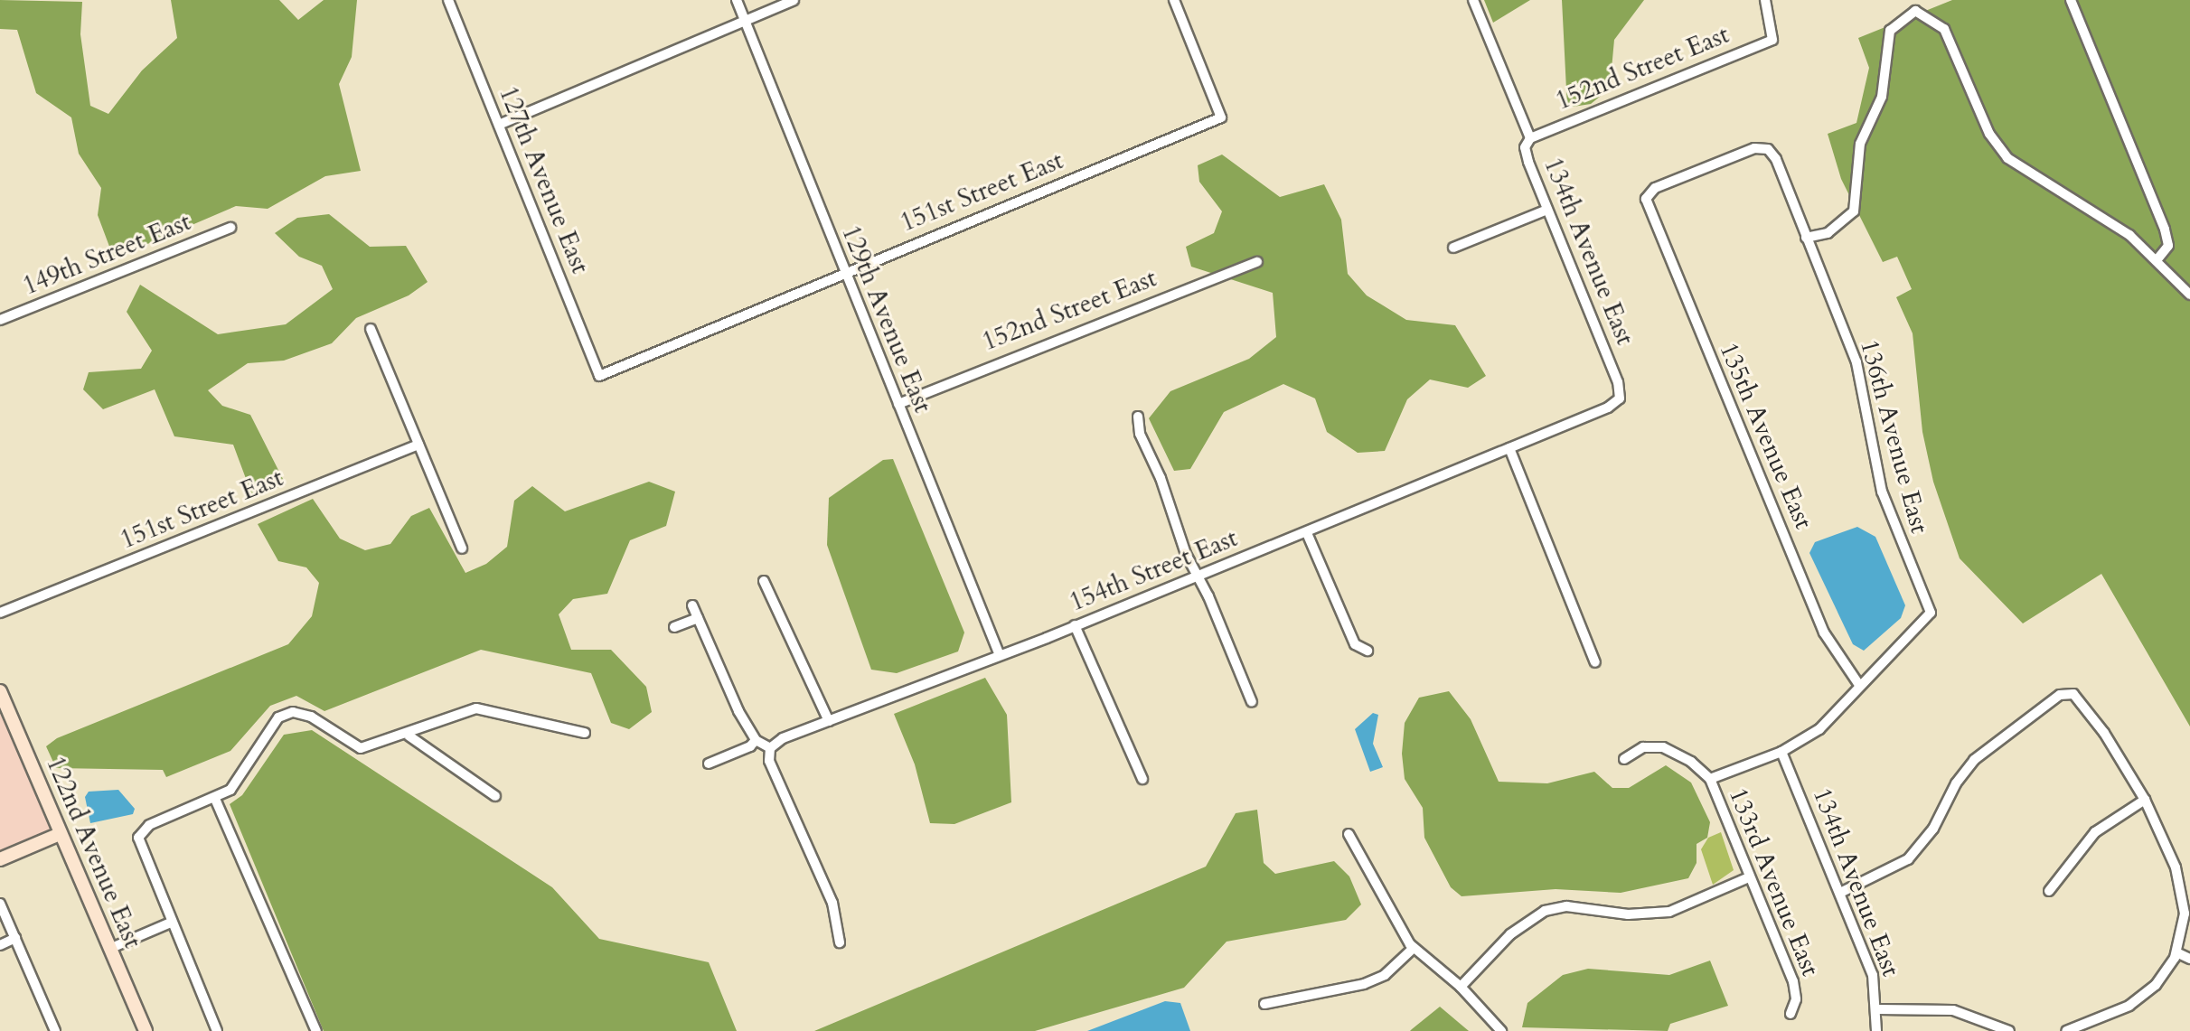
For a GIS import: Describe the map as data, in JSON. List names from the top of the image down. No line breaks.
{"streets":{"main road":["122nd Avenue East"],"street":["152nd Street East","127th Avenue East","151st Street East","134th Avenue East","149th Street East","129th Avenue East","135th Avenue East","136th Avenue East","154th Street East","133rd Avenue East"]},"crossings":[["152nd Street East","134th Avenue East"],["152nd Street East","129th Avenue East"],["127th Avenue East","151st Street East"],["151st Street East","129th Avenue East"],["134th Avenue East","154th Street East"],["129th Avenue East","154th Street East"],["135th Avenue East","136th Avenue East"]]}
